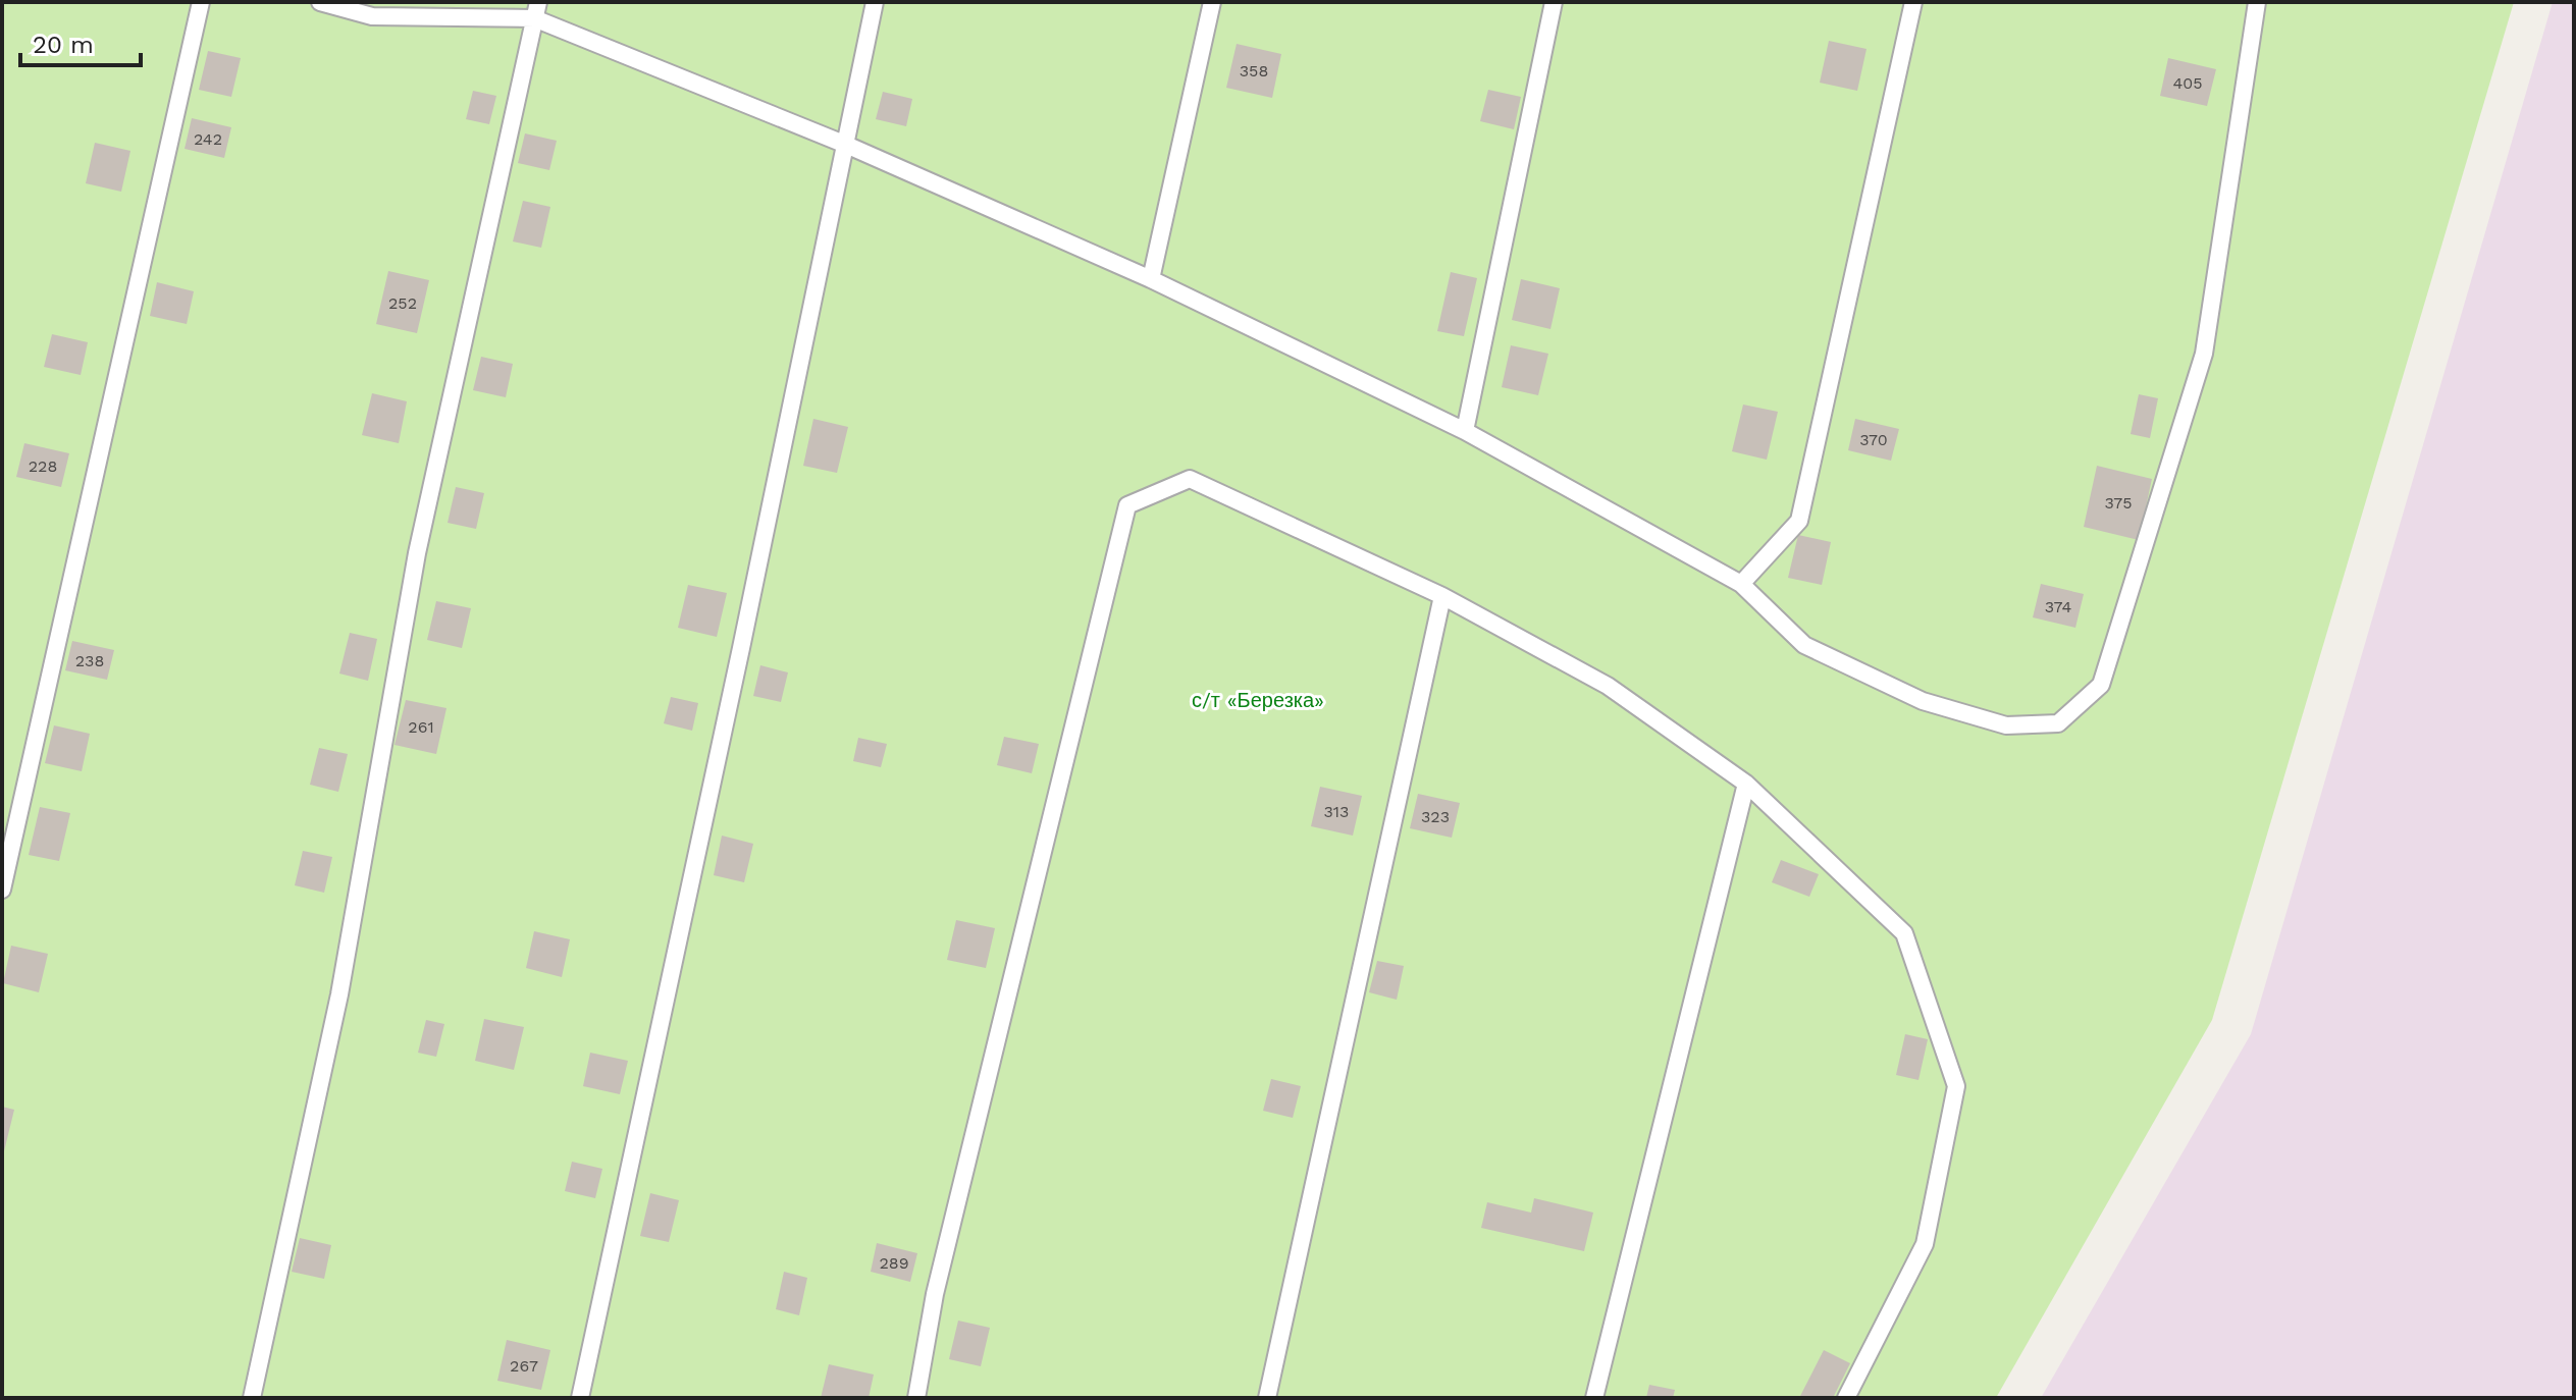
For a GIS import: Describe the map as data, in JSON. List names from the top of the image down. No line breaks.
{"parks":["с/т «Березка»"],"house_numbers":["358","405","242","252","370","228","375","374","238","261","313","323","289","267"],"scale_bar":"20 m"}
